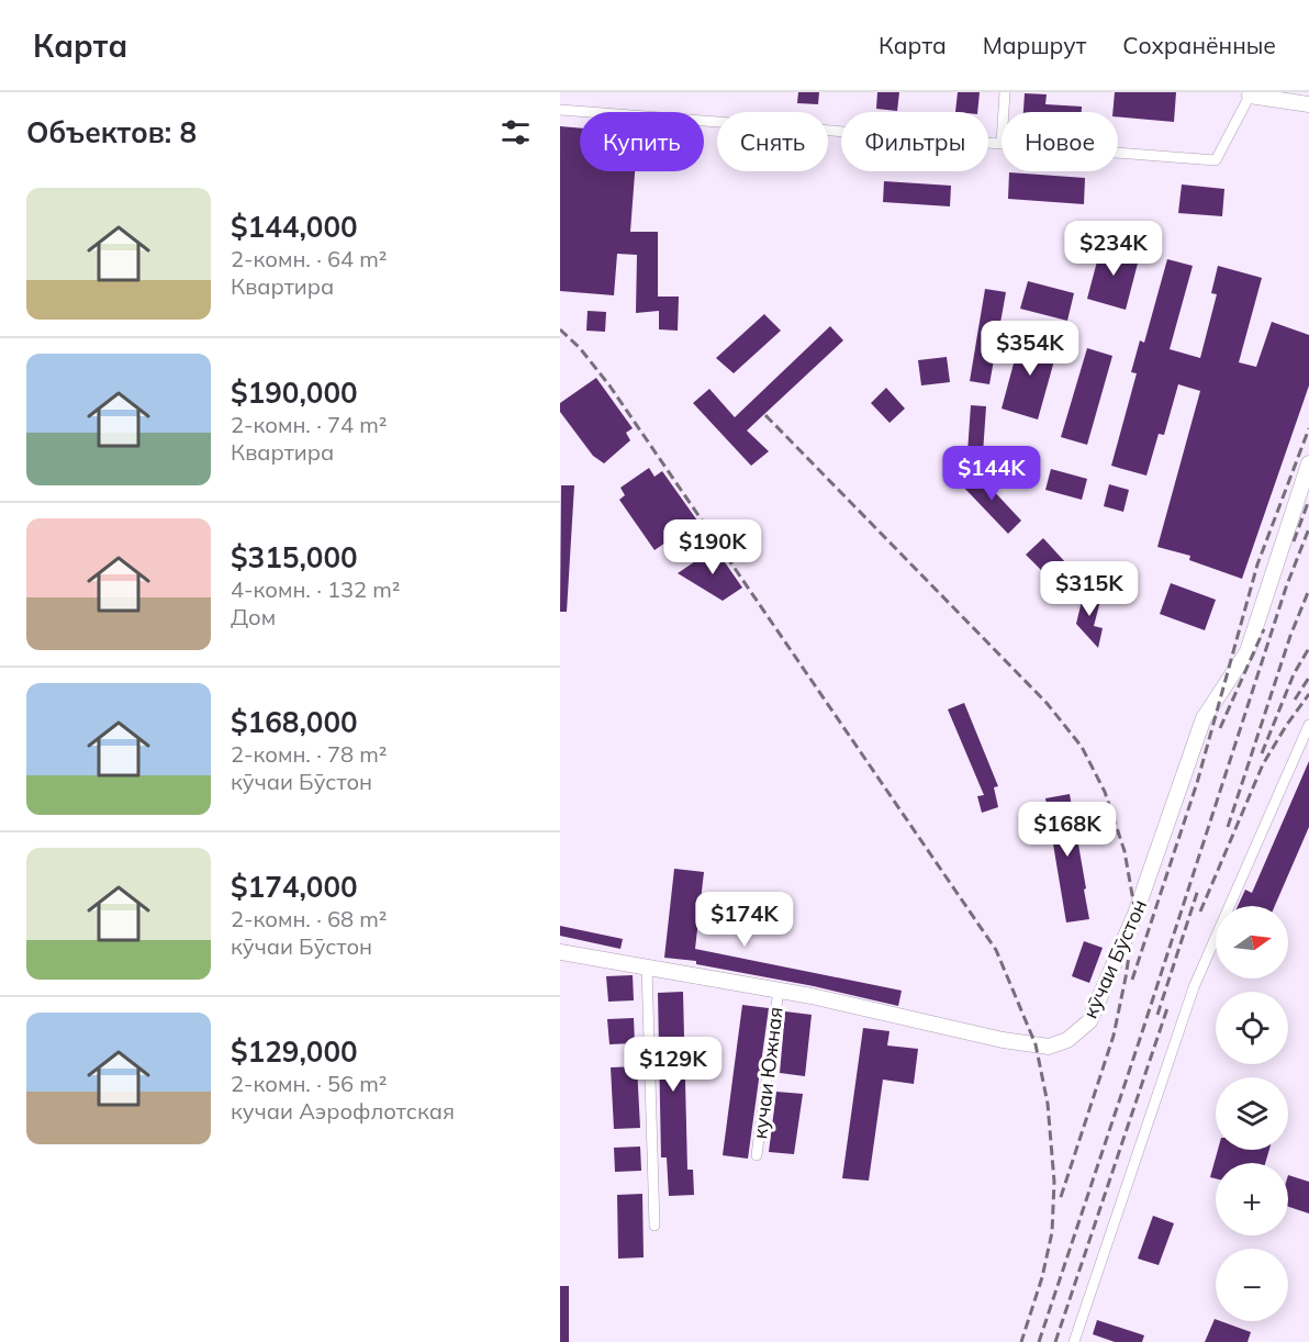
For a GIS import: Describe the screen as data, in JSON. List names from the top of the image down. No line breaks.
{"streets":{"main road":["кӯчаи Бӯстон"],"street":["кучаи Южная"]},"crossings":[["кӯчаи Бӯстон","кучаи Южная"]],"north":"right","page":{"header":"Карта","nav":["Карта","Маршрут","Сохранённые"],"heading":"Объектов: 8","chip":["Купить","Снять","Фильтры","Новое"],"list":[{"name":"$144,000","note":"2-комн. · 64 m² · Квартира"},{"name":"$190,000","note":"2-комн. · 74 m² · Квартира"},{"name":"$315,000","note":"4-комн. · 132 m² · Дом"},{"name":"$168,000","note":"2-комн. · 78 m² · кӯчаи Бӯстон"},{"name":"$174,000","note":"2-комн. · 68 m² · кӯчаи Бӯстон"},{"name":"$129,000","note":"2-комн. · 56 m² · кучаи Аэрофлотская"}],"price":["$234K","$354K","$144K","$190K","$315K","$168K","$174K","$129K"],"map_buttons":["+","−"]}}
